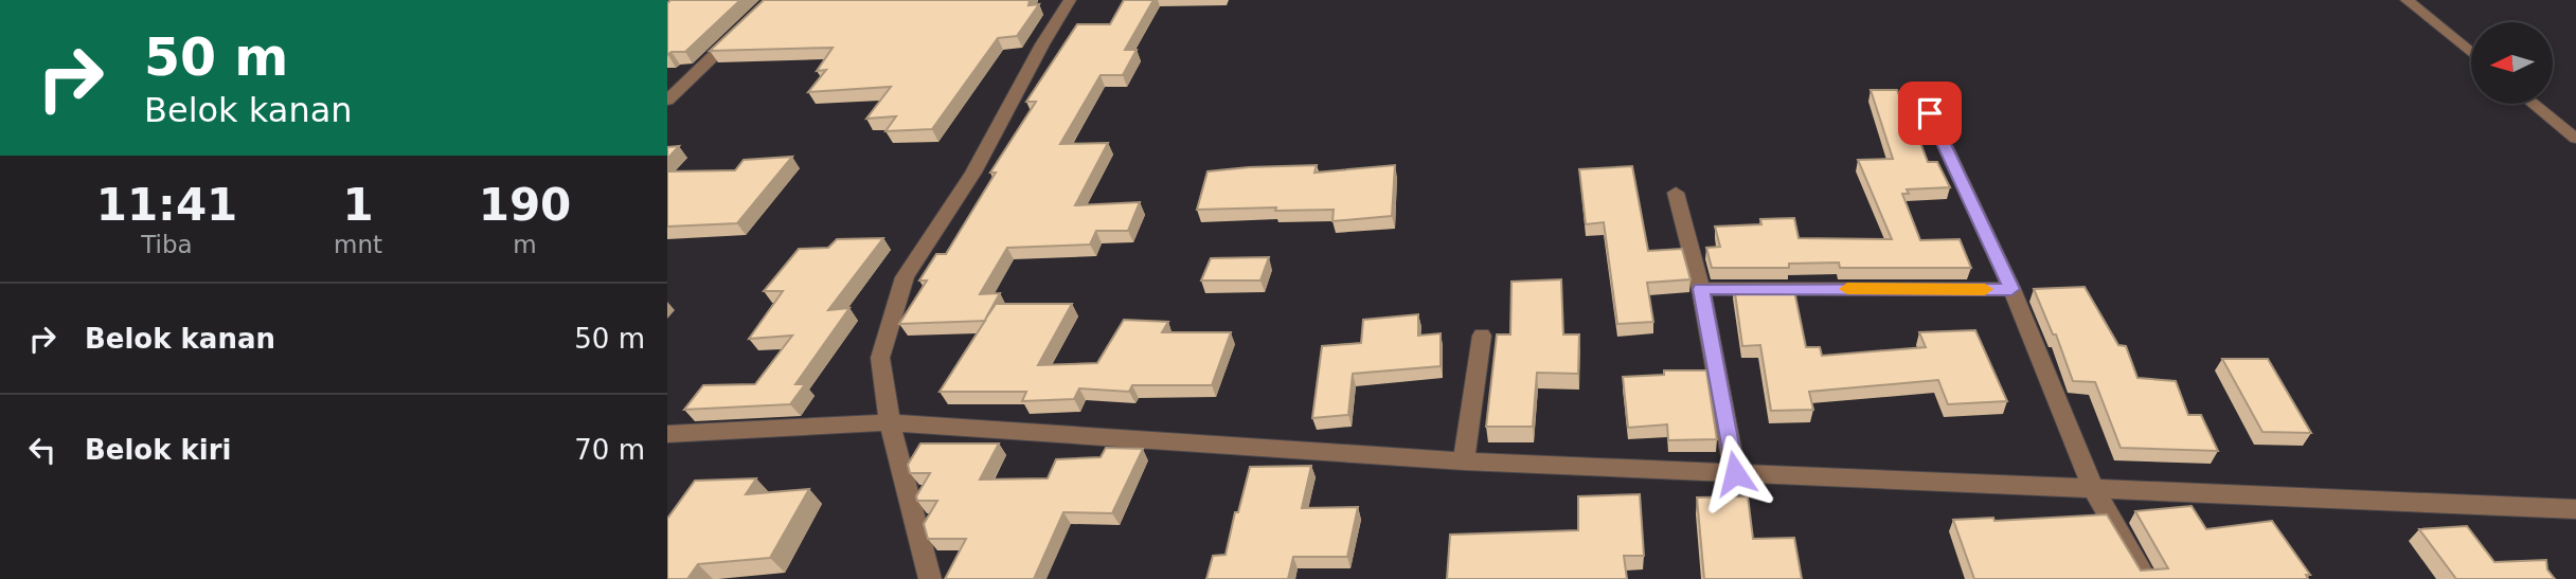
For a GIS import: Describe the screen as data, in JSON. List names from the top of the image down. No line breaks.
{"north":"left","page":{"turn":["50 m","Belok kanan"],"eta":["11:41","Tiba","1","mnt","190","m"],"list":[{"name":"Belok kanan","value":"50 m"},{"name":"Belok kiri","value":"70 m"}]}}
